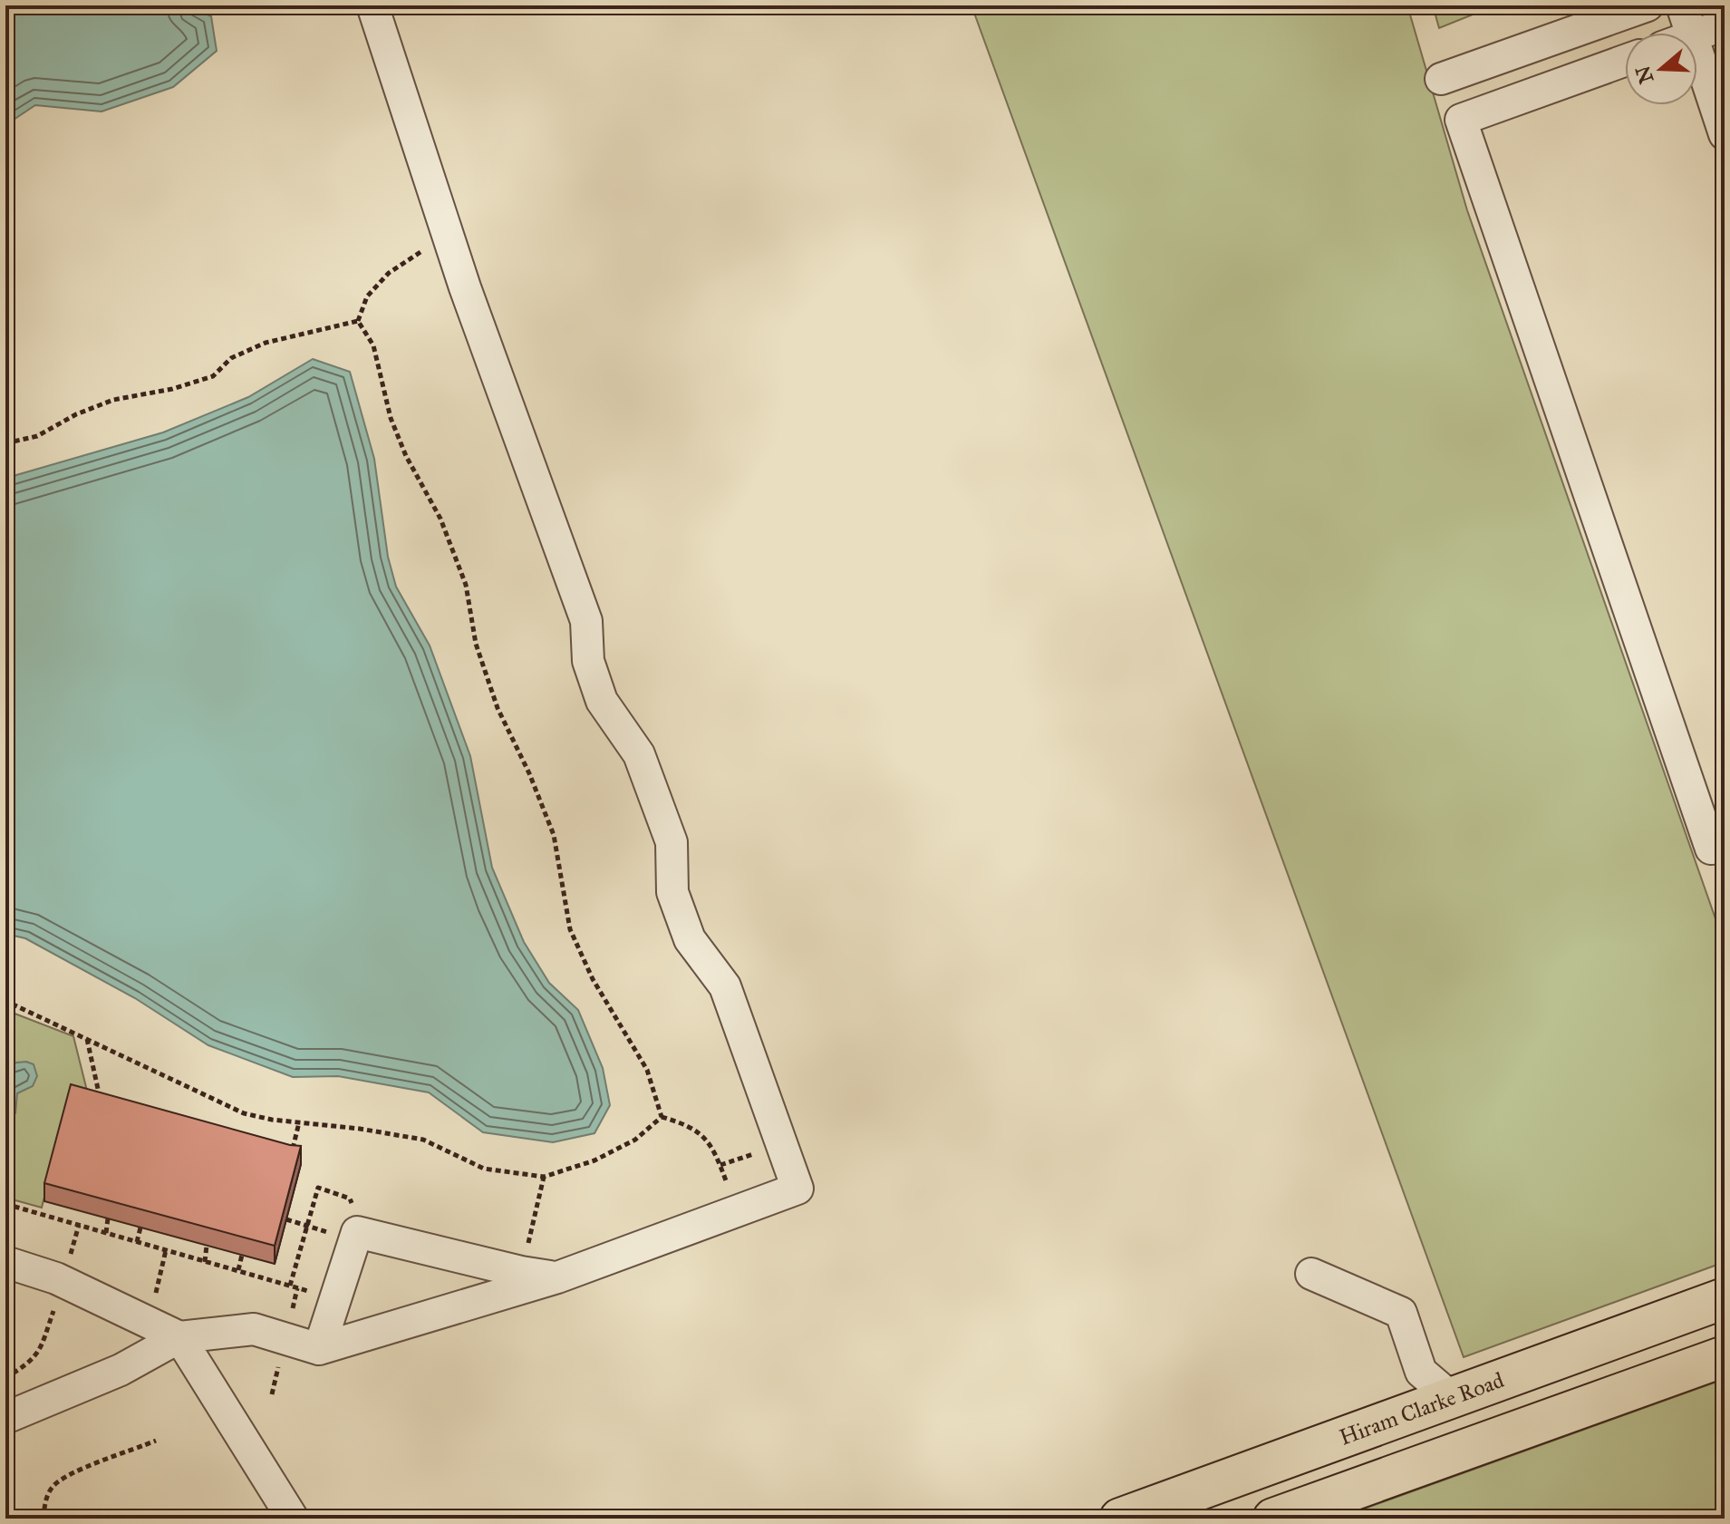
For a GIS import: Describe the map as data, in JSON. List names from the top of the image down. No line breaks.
{"streets":{"main road":["Hiram Clarke Road"]},"north":"left"}
